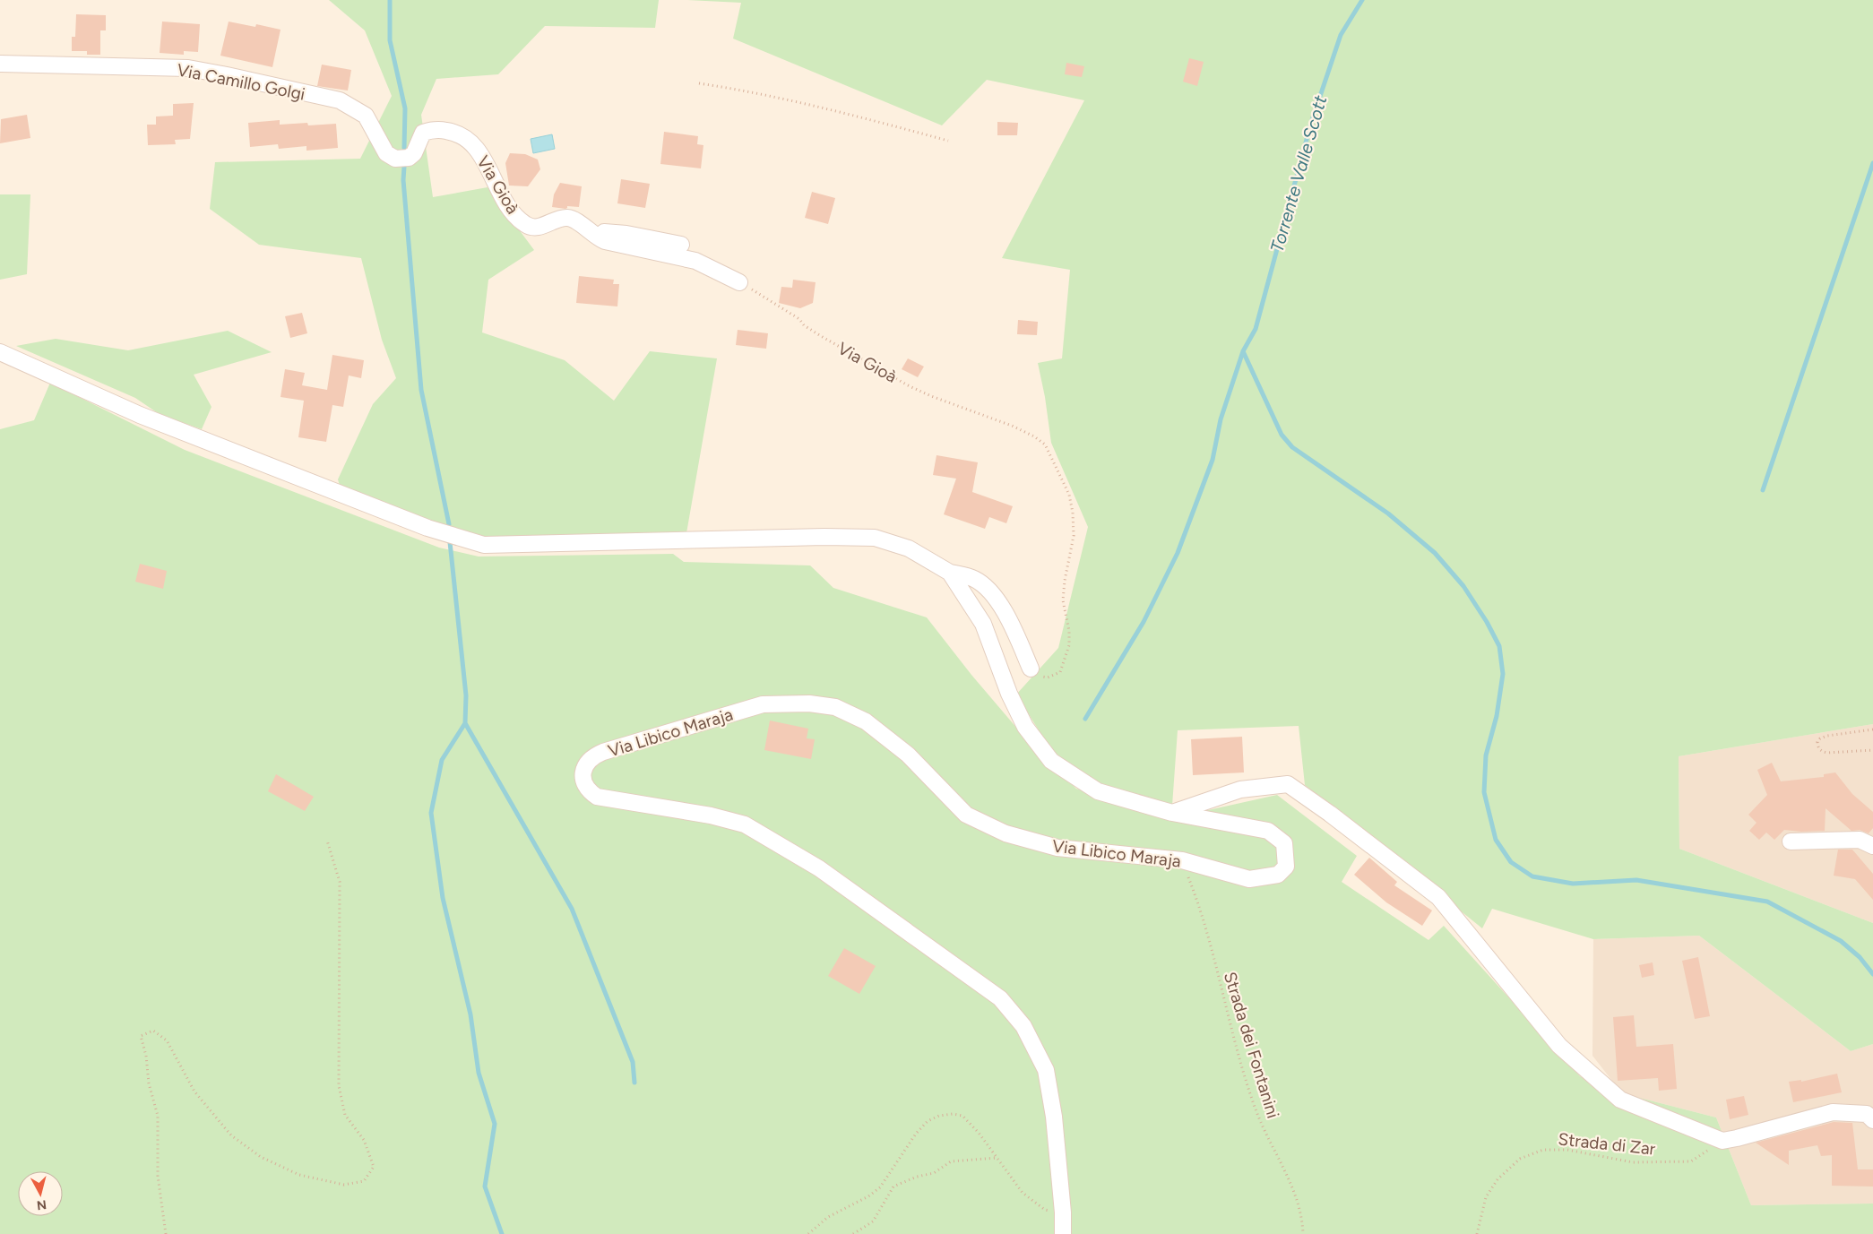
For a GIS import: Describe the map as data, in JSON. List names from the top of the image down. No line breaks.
{"streets":{"street":["Via Camillo Golgi","Via Gioà","Via Libico Maraja"],"path":["Strada dei Fontanini","Strada di Zar"]},"crossings":[["Via Camillo Golgi","Via Gioà"],["Via Libico Maraja","Strada dei Fontanini"]],"water":["Torrente Valle Scott"],"north":"bottom"}
